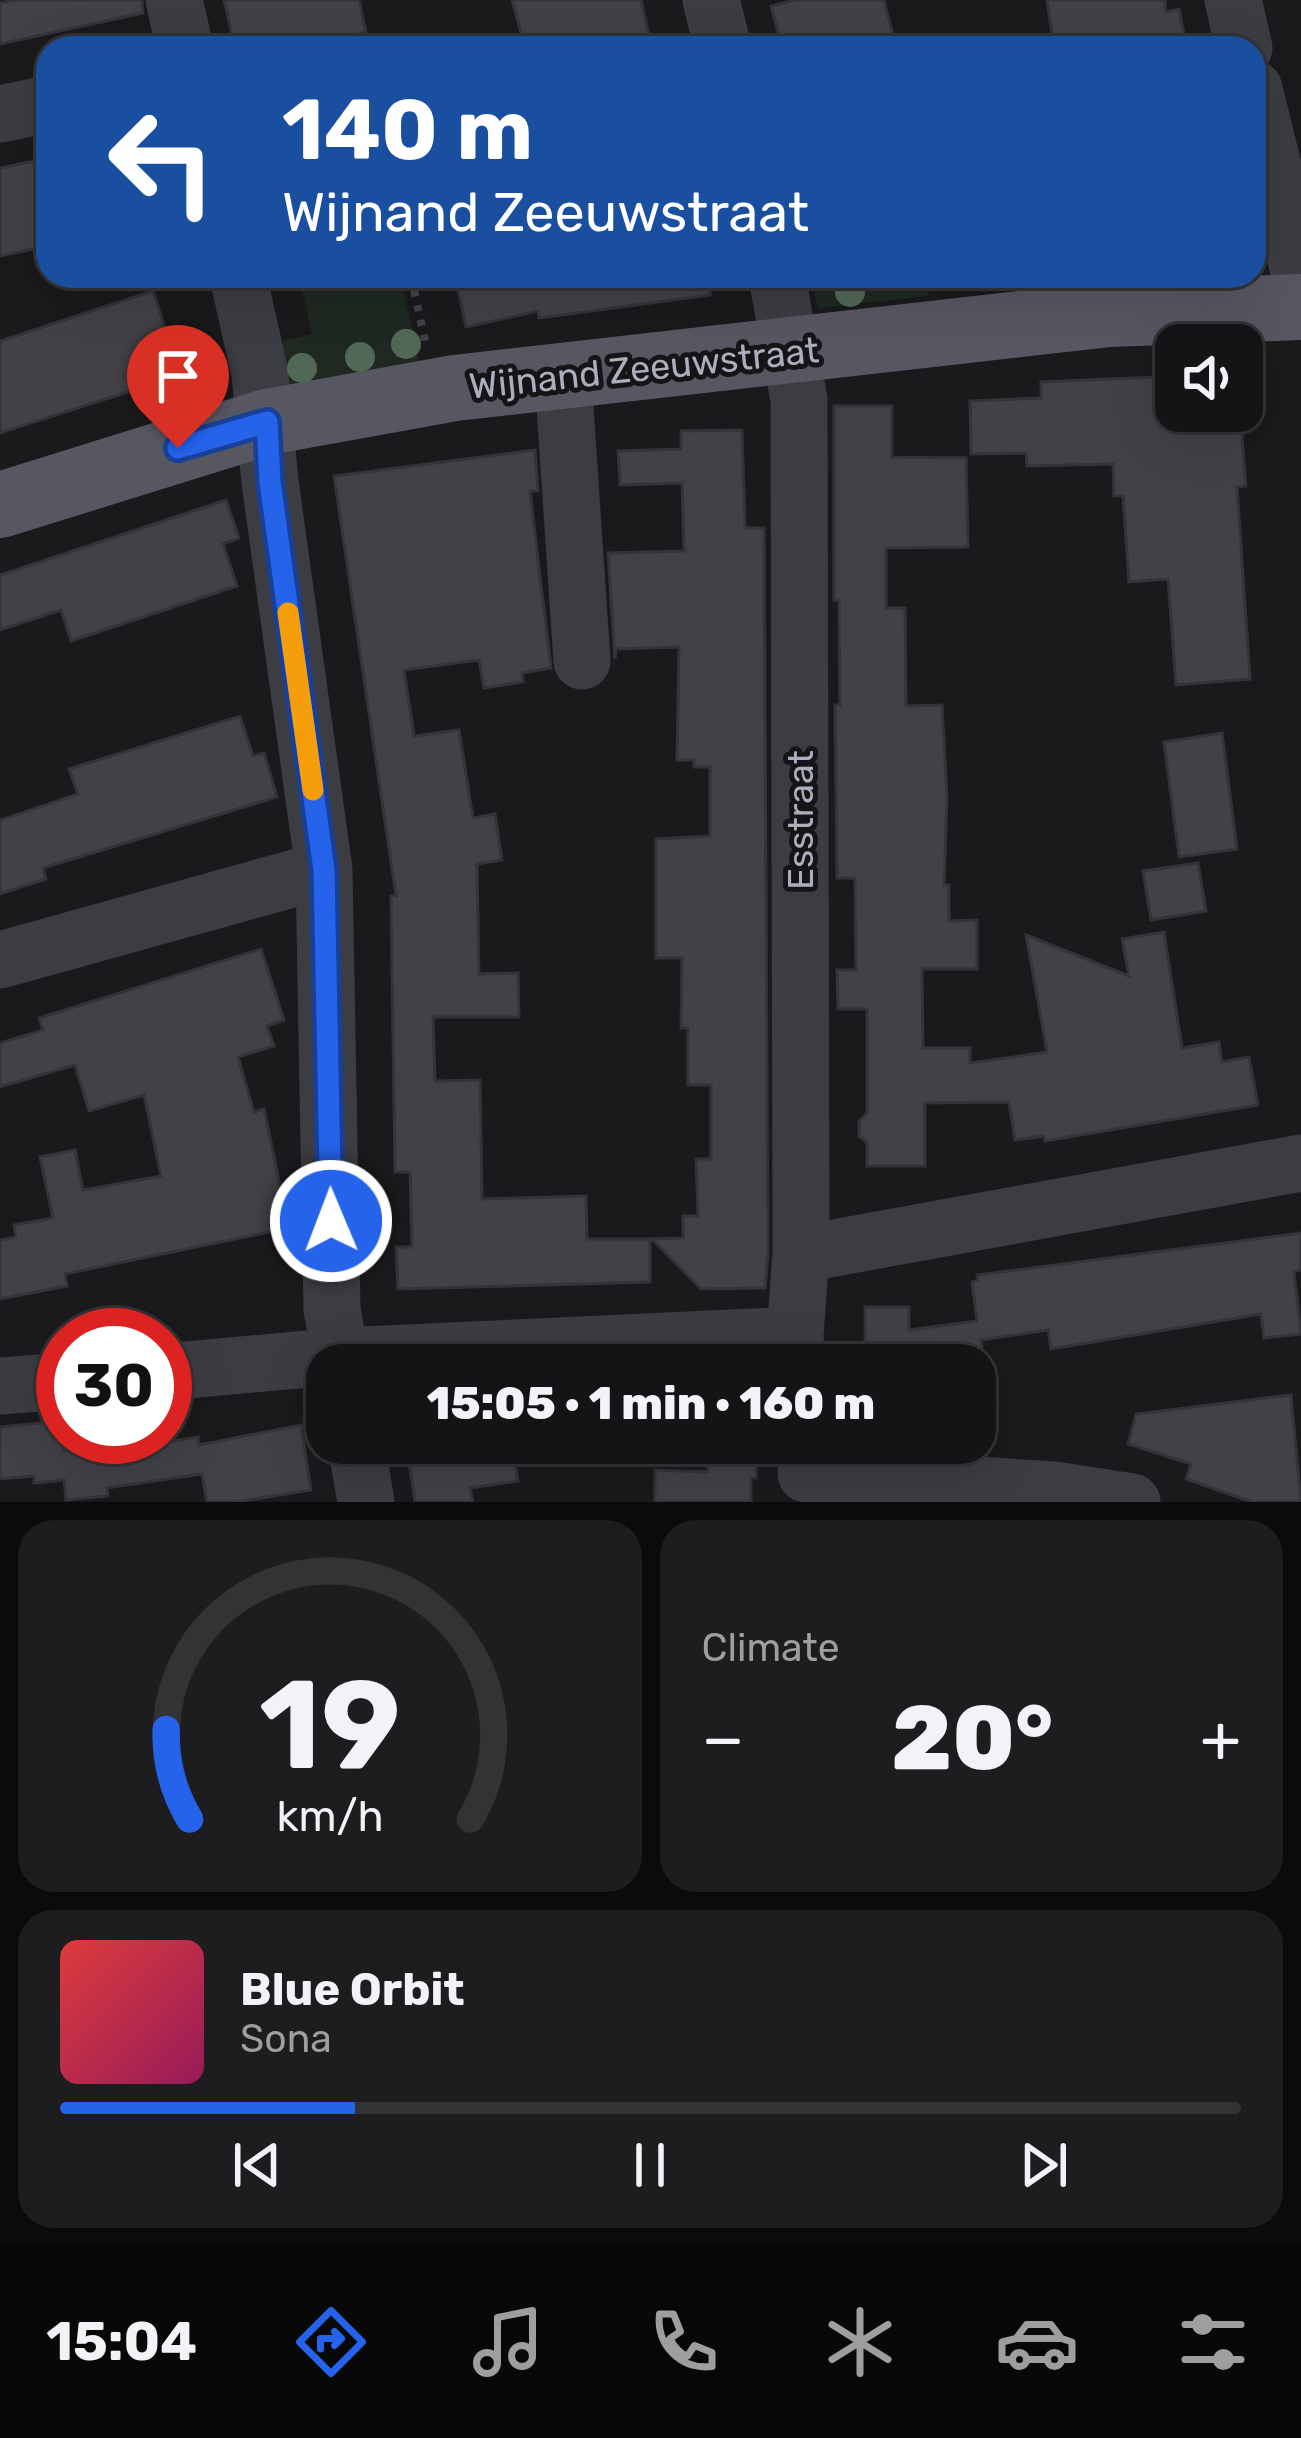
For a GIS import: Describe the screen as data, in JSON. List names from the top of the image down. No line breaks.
{"streets":{"main road":["Wijnand Zeeuwstraat"],"street":["Esstraat"]},"crossings":[["Wijnand Zeeuwstraat","Esstraat"]],"page":{"turn":["140 m","Wijnand Zeeuwstraat"],"limit":"30","trip":"15:05 · 1 min · 160 m","tile":"Climate","heat":["−","20°","+"],"song":["Blue Orbit","Sona"],"tabs":"15:04","gauge":["19","km/h"]}}
